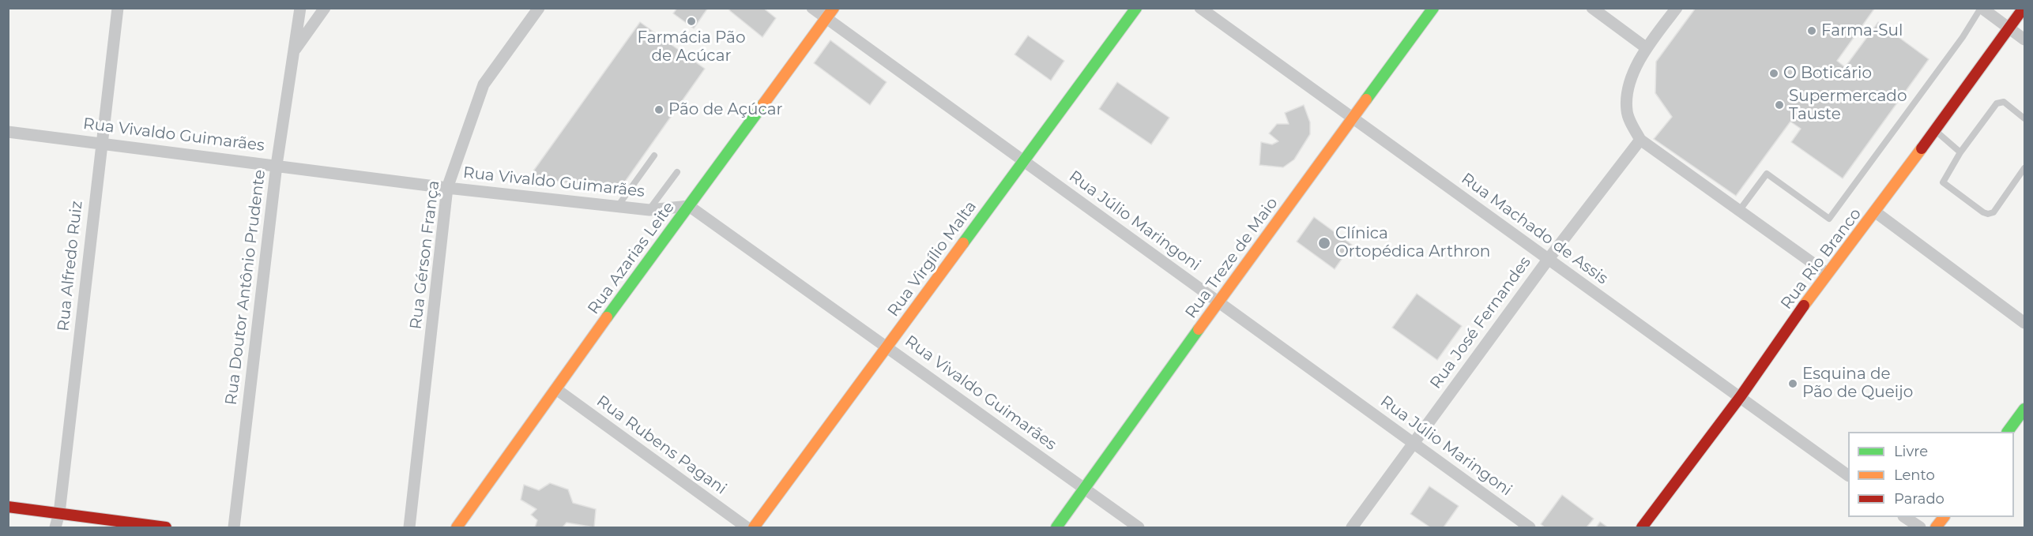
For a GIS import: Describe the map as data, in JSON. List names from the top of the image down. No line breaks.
{"streets":{"street":["Rua Vivaldo Guimarães","Rua Júlio Maringoni","Rua Machado de Assis","Rua Gérson França","Rua Azarias Leite","Rua Treze de Maio","Rua Virgílio Malta","Rua Rio Branco","Rua Alfredo Ruiz","Rua Doutor Antônio Prudente","Rua José Fernandes","Rua Rubens Pagani"]},"crossings":[["Rua Vivaldo Guimarães","Rua Gérson França"],["Rua Vivaldo Guimarães","Rua Azarias Leite"],["Rua Vivaldo Guimarães","Rua Treze de Maio"],["Rua Vivaldo Guimarães","Rua Virgílio Malta"],["Rua Vivaldo Guimarães","Rua Alfredo Ruiz"],["Rua Vivaldo Guimarães","Rua Doutor Antônio Prudente"],["Rua Júlio Maringoni","Rua Azarias Leite"],["Rua Júlio Maringoni","Rua Treze de Maio"],["Rua Júlio Maringoni","Rua Virgílio Malta"],["Rua Júlio Maringoni","Rua José Fernandes"],["Rua Machado de Assis","Rua Treze de Maio"],["Rua Machado de Assis","Rua Rio Branco"],["Rua Machado de Assis","Rua José Fernandes"],["Rua Azarias Leite","Rua Rubens Pagani"]],"places":["Farmácia Pão de Acúcar","Farma-Sul","O Boticário","Supermercado Tauste","Pão de Açúcar","Clínica Ortopédica Arthron","Esquina de Pão de Queijo"],"legend":["Livre","Lento","Parado"]}
